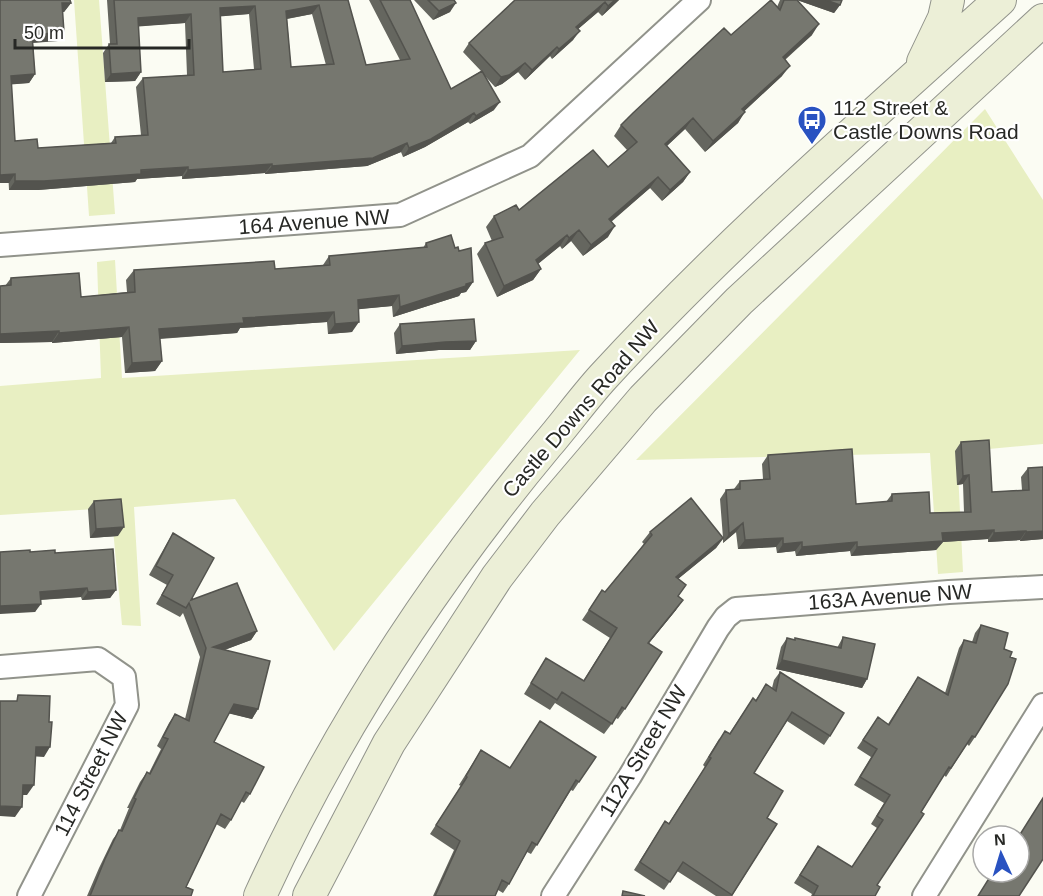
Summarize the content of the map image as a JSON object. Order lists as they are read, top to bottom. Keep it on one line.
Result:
{"streets":{"main road":["Castle Downs Road NW"],"street":["164 Avenue NW","163A Avenue NW","112A Street NW","114 Street NW"]},"crossings":[["163A Avenue NW","112A Street NW"]],"places":{"bus stop":["112 Street & Castle Downs Road"]},"scale_bar":"50 m","north":"top"}
